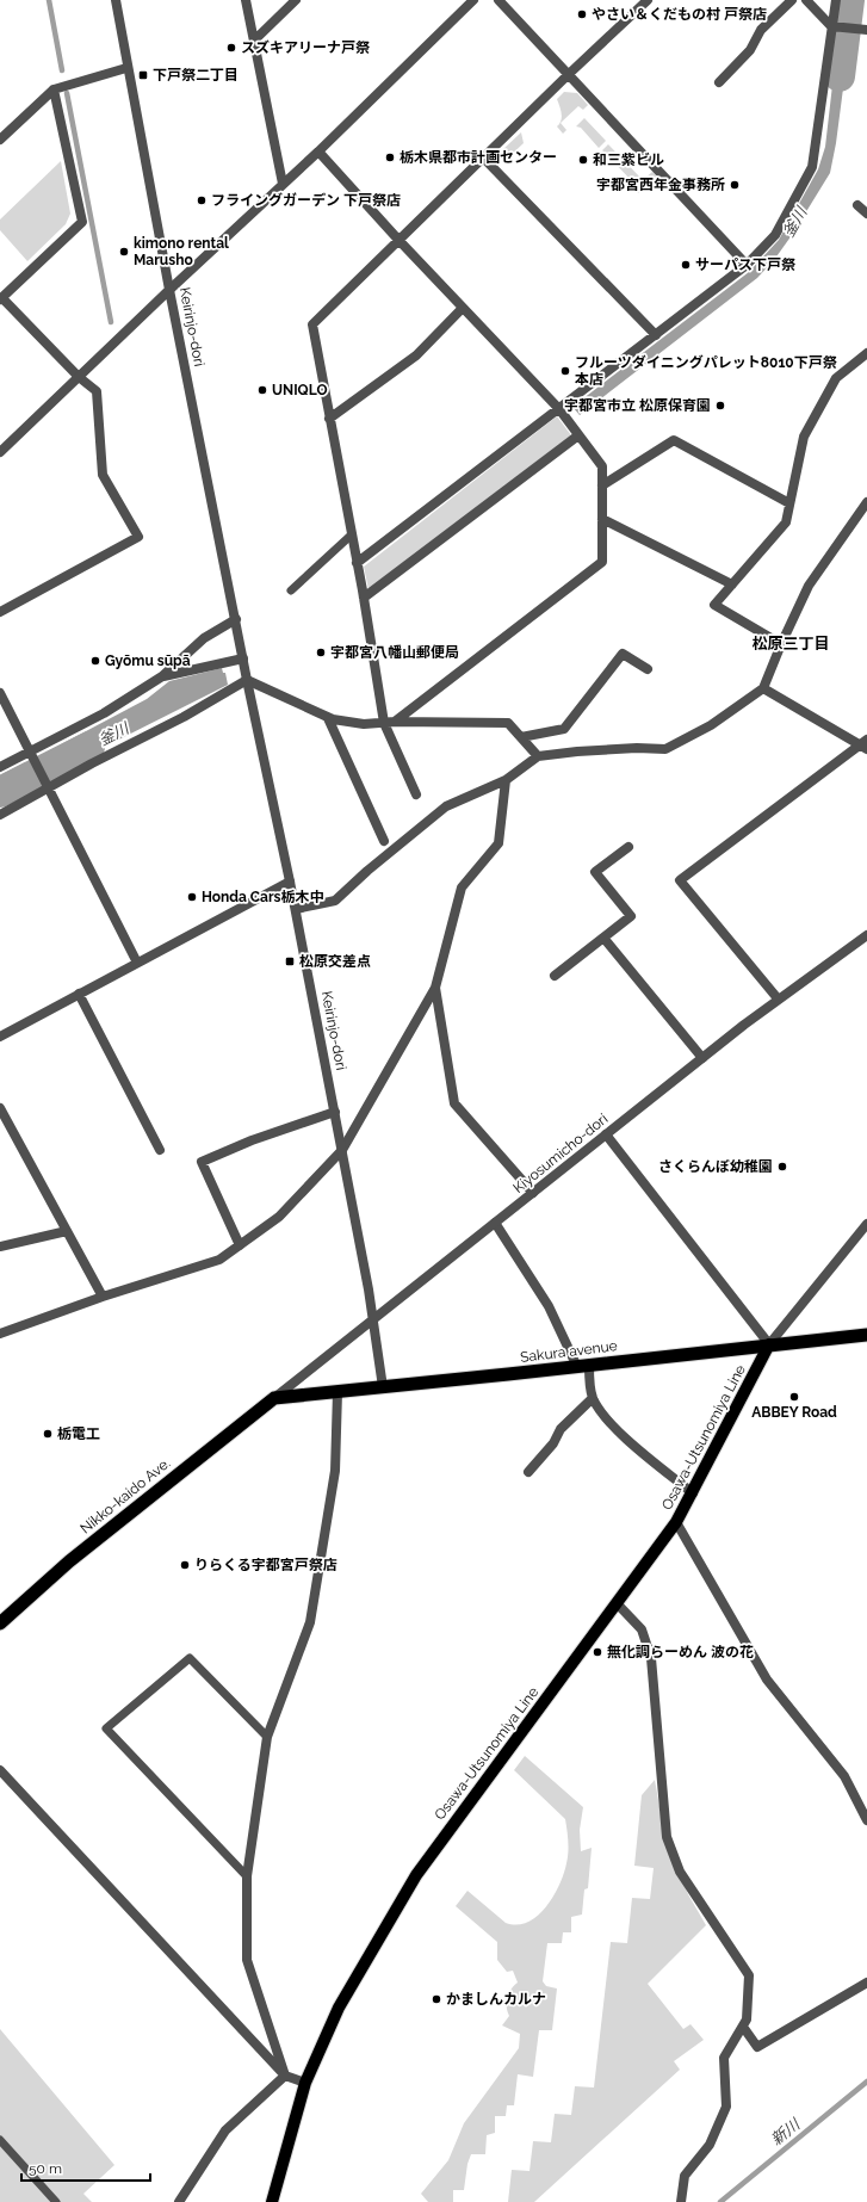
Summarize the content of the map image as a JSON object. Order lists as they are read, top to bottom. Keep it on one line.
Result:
{"streets":{"highway":["Sakura avenue","Nikko-kaido Ave."],"main road":["Osawa-Utsunomiya Line"],"street":["Keirinjo-dori","Kiyosumicho-dori"]},"crossings":[["Keirinjo-dori","Kiyosumicho-dori"],["Keirinjo-dori","Sakura avenue"],["Kiyosumicho-dori","Sakura avenue"],["Kiyosumicho-dori","Nikko-kaido Ave."],["Sakura avenue","Osawa-Utsunomiya Line"],["Sakura avenue","Nikko-kaido Ave."]],"districts":["松原三丁目"],"water":["釜川","新川"],"places":{"other":["やさい＆くだもの村 戸祭店","スズキアリーナ戸祭","栃木県都市計画センター","和三紫ビル","宇都宮西年金事務所","フライングガーデン 下戸祭店","kimono rental Marusho","サーパス下戸祭","フルーツダイニングパレット8010下戸祭 本店","UNIQLO","宇都宮市立 松原保育園","宇都宮八幡山郵便局","Gyōmu sūpā","Honda Cars栃木中","さくらんぼ幼稚園","ABBEY Road","栃電工","りらくる宇都宮戸祭店","無化調らーめん 波の花","かましんカルナ"],"transit":["下戸祭二丁目","松原交差点"]},"scale_bar":"50 m"}
